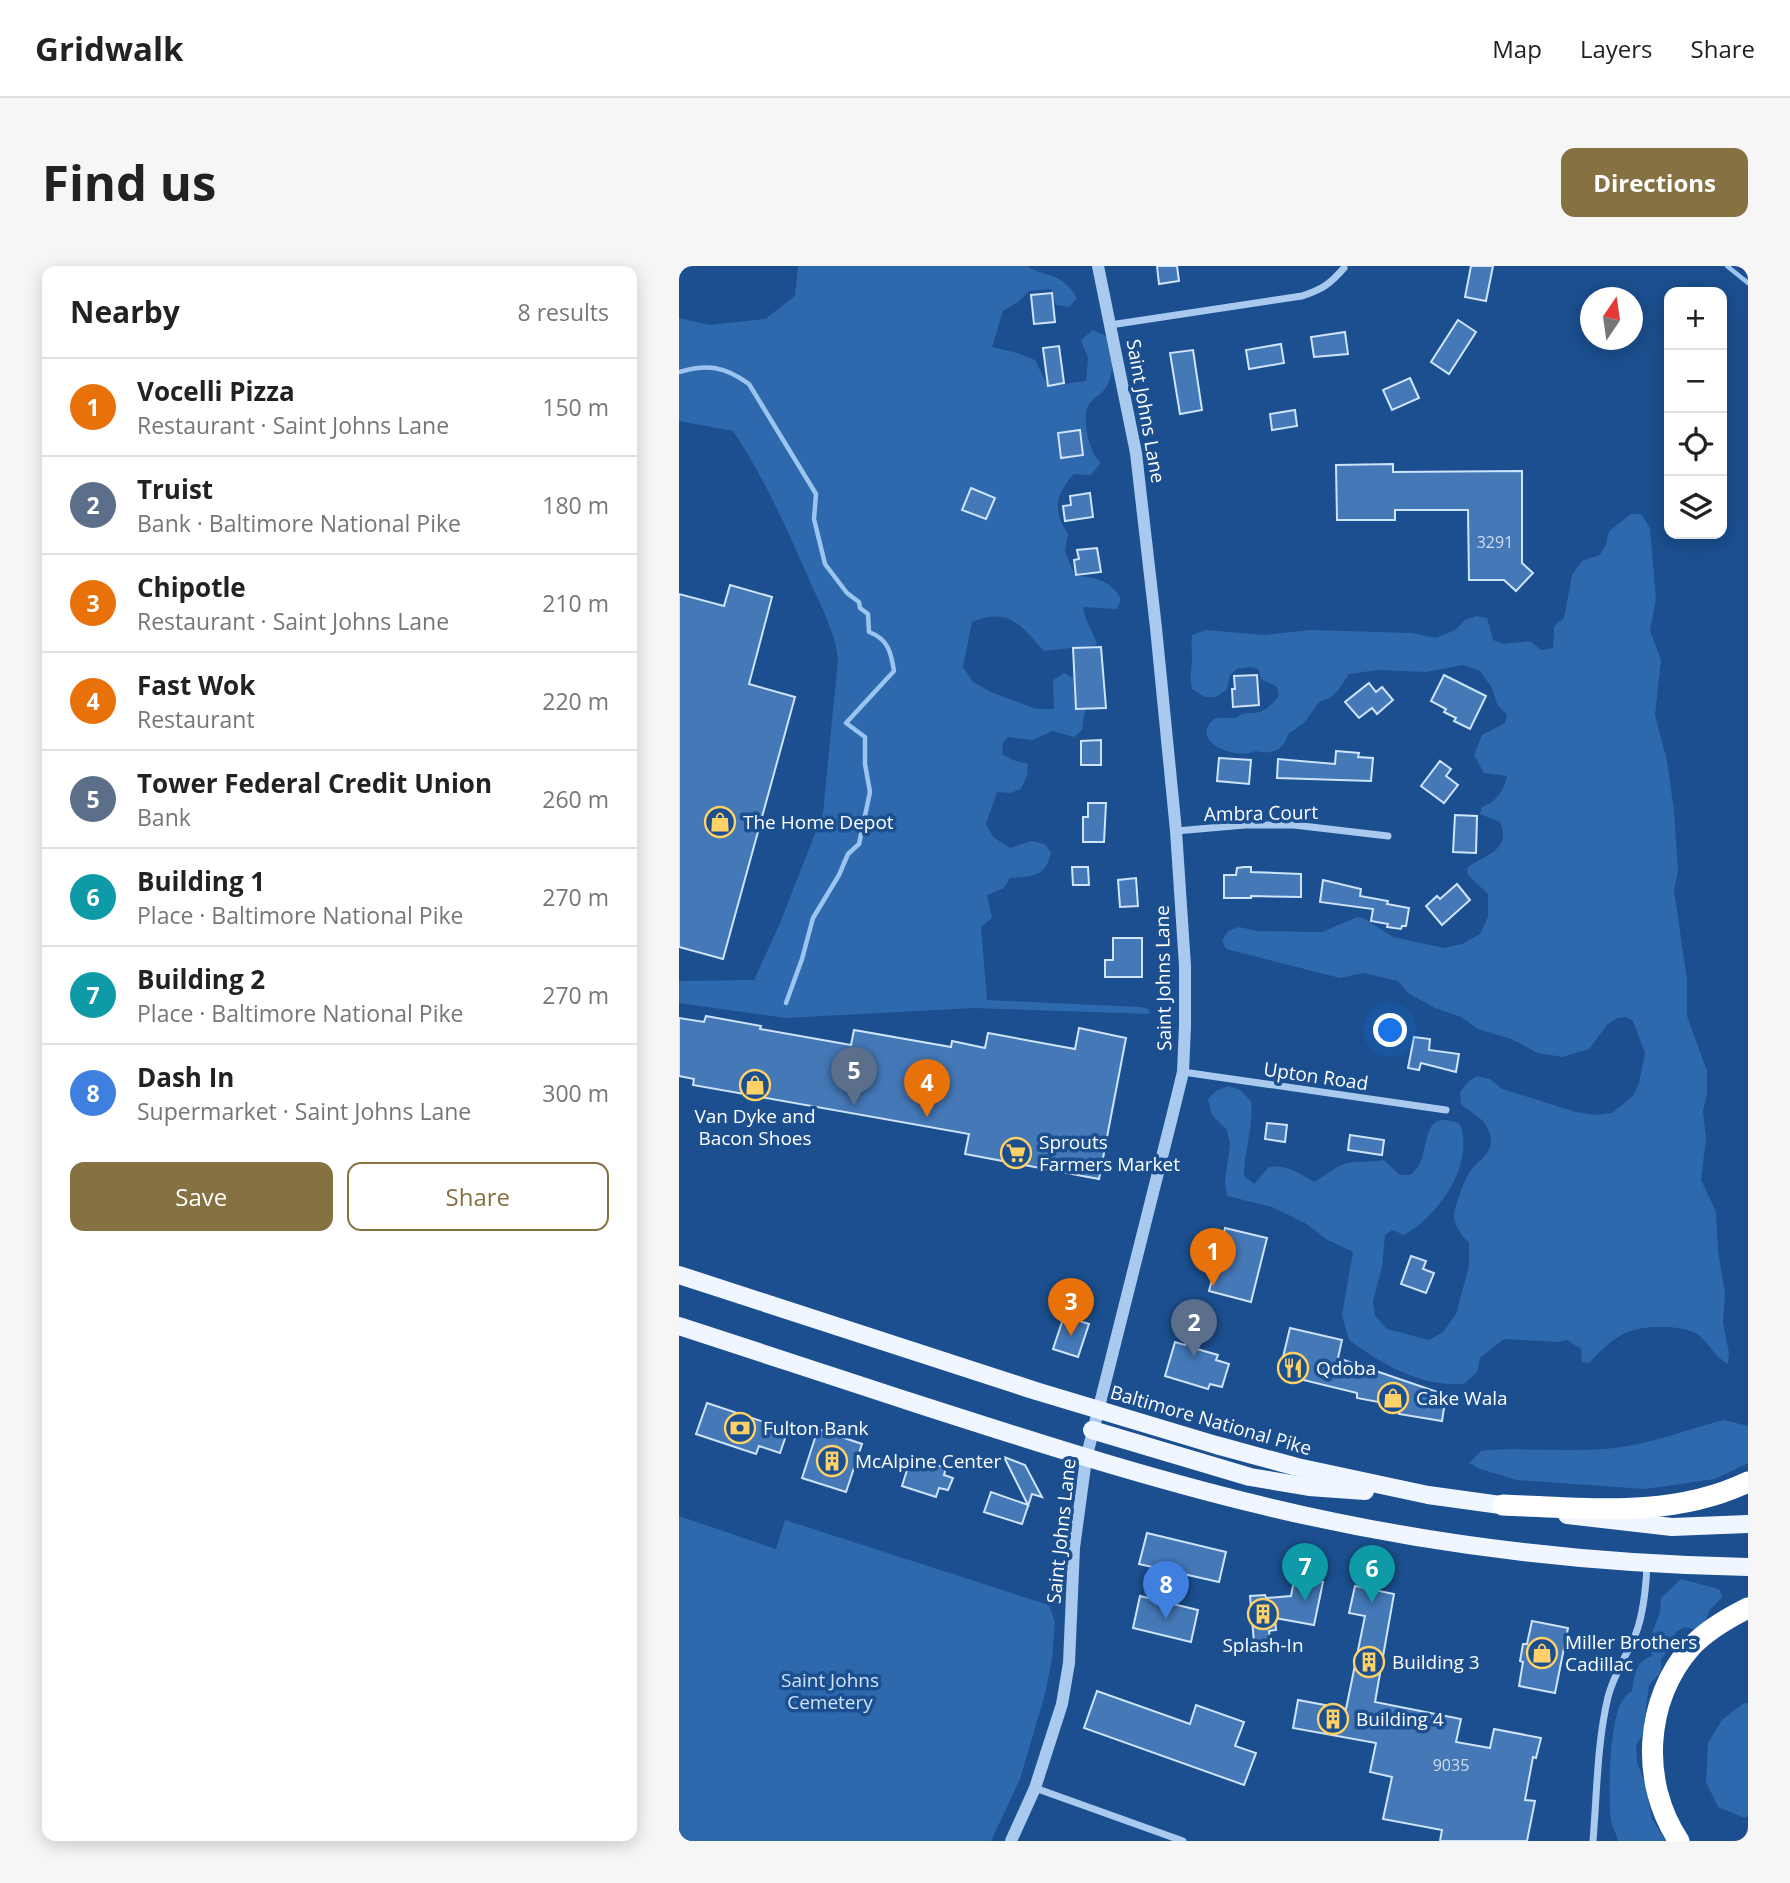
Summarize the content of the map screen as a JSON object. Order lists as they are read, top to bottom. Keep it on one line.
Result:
{"streets":{"main road":["Baltimore National Pike"],"street":["Saint Johns Lane","Ambra Court","Upton Road"]},"crossings":[["Saint Johns Lane","Ambra Court"],["Saint Johns Lane","Upton Road"],["Saint Johns Lane","Baltimore National Pike"]],"parks":["Saint Johns Cemetery"],"places":{"shop":["The Home Depot","Van Dyke and Bacon Shoes","Cake Wala","Miller Brothers Cadillac"],"supermarket":["Sprouts Farmers Market"],"restaurant":["Qdoba"],"bank":["Fulton Bank"],"building":["McAlpine Center","Splash-In","Building 3","Building 4"]},"house_numbers":["3291","9035"],"north":"top","page":{"header":"Gridwalk","nav":["Map","Layers","Share"],"buttons":["Directions",["Save","Share"]],"title":"Find us","heading":["Nearby","8 results"],"map_buttons":["+","−"],"list":[{"mark":"1","name":"Vocelli Pizza","note":"Restaurant · Saint Johns Lane","value":"150 m"},{"mark":"2","name":"Truist","note":"Bank · Baltimore National Pike","value":"180 m"},{"mark":"3","name":"Chipotle","note":"Restaurant · Saint Johns Lane","value":"210 m"},{"mark":"4","name":"Fast Wok","note":"Restaurant","value":"220 m"},{"mark":"5","name":"Tower Federal Credit Union","note":"Bank","value":"260 m"},{"mark":"6","name":"Building 1","note":"Place · Baltimore National Pike","value":"270 m"},{"mark":"7","name":"Building 2","note":"Place · Baltimore National Pike","value":"270 m"},{"mark":"8","name":"Dash In","note":"Supermarket · Saint Johns Lane","value":"300 m"}],"pins":["5","4","1","3","2","7","6","8"]}}
